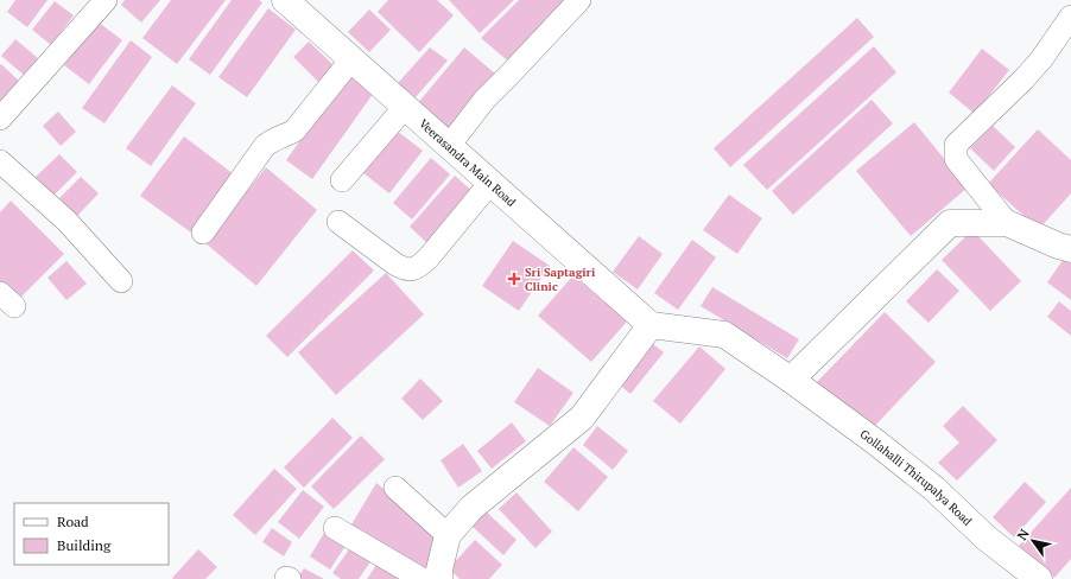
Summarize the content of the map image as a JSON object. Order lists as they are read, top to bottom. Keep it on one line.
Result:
{"streets":{"street":["Veerasandra Main Road","Gollahalli Thirupalya Road"]},"crossings":[["Veerasandra Main Road","Gollahalli Thirupalya Road"]],"places":{"health":["Sri Saptagiri Clinic"]},"legend":["Road","Building"],"north":"top left"}
